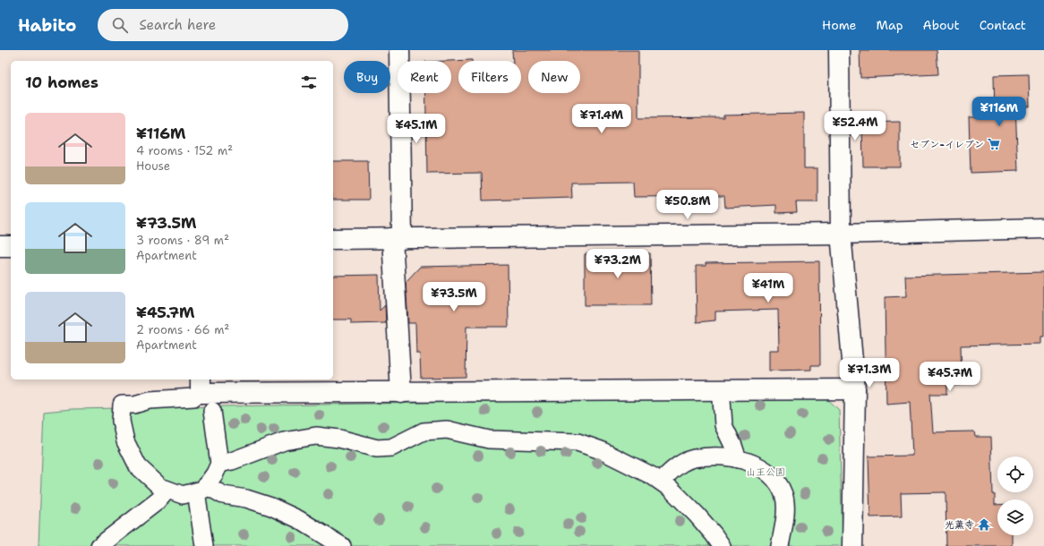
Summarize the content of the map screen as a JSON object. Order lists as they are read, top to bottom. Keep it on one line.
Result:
{"parks":["山王公園"],"places":{"supermarket":["セブン-イレブン"],"temple":["光薫寺"]},"page":{"header":"Habito","search":"Search here","nav":["Home","Map","About","Contact"],"chip":["Buy","Rent","Filters","New"],"heading":"10 homes","price":["¥116M","¥71.4M","¥52.4M","¥45.1M","¥50.8M","¥73.2M","¥41M","¥73.5M","¥71.3M","¥45.7M"],"list":[{"name":"¥116M","note":"4 rooms · 152 m² · House"},{"name":"¥73.5M","note":"3 rooms · 89 m² · Apartment"},{"name":"¥45.7M","note":"2 rooms · 66 m² · Apartment"}]}}
